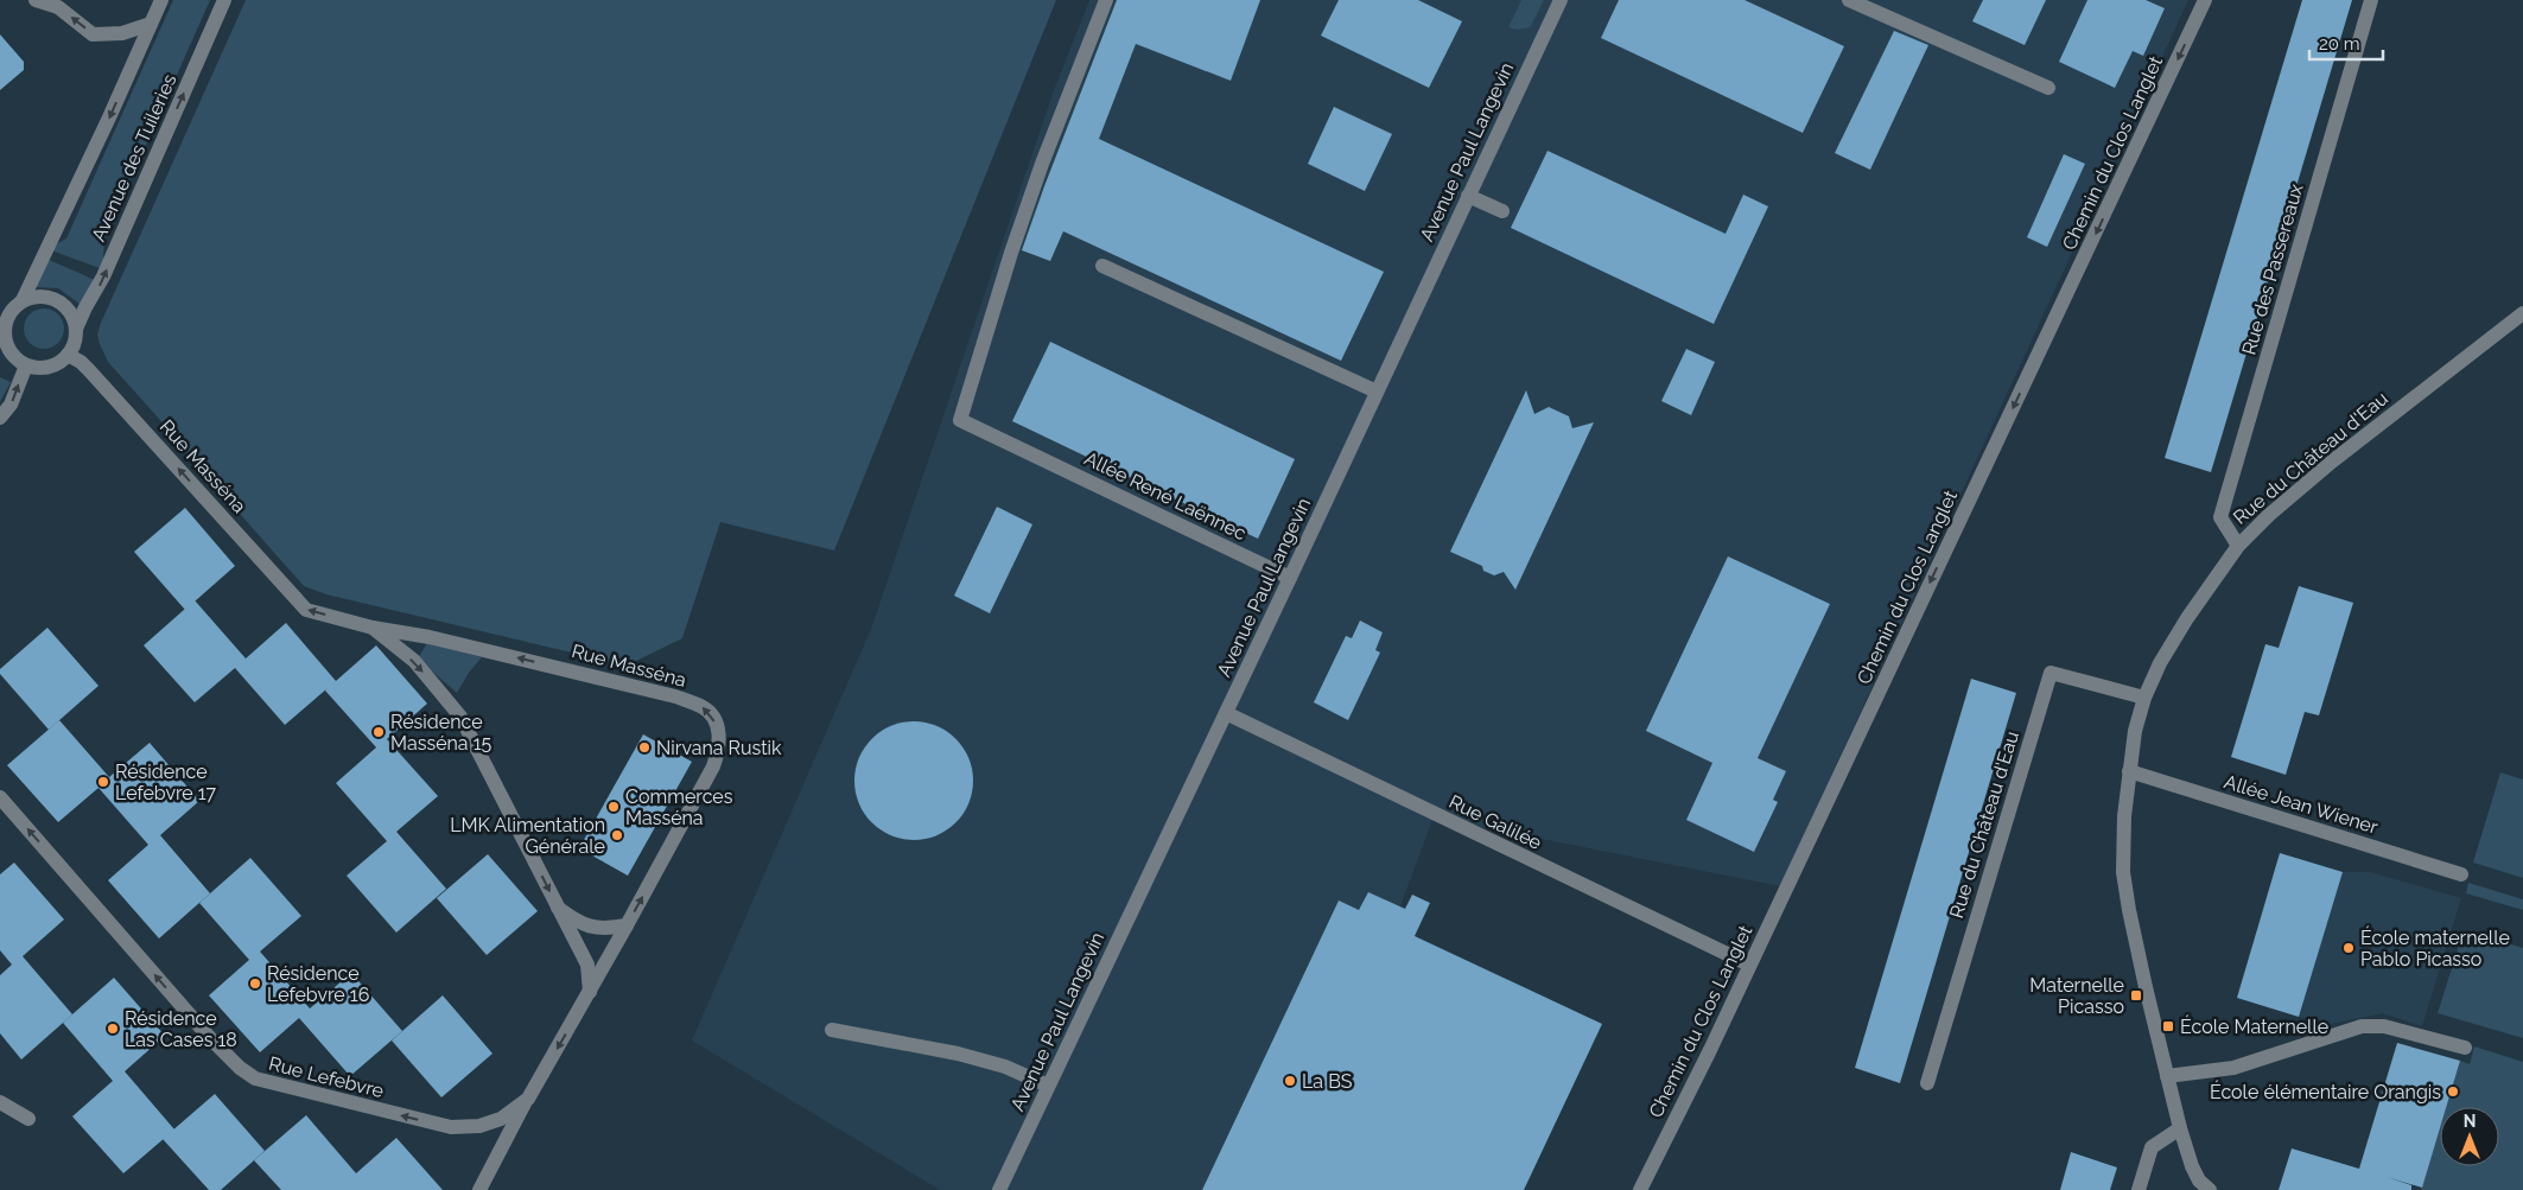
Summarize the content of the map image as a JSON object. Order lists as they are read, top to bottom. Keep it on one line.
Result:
{"streets":{"street":["Avenue Paul Langevin","Chemin du Clos Langlet","Avenue des Tuileries","Rue des Passereaux","Rue du Château d'Eau","Rue Masséna","Allée René Laënnec","Allée Jean Wiener","Rue Galilée","Rue Lefebvre"]},"crossings":[["Avenue Paul Langevin","Allée René Laënnec"],["Avenue Paul Langevin","Rue Galilée"],["Chemin du Clos Langlet","Rue Galilée"],["Avenue des Tuileries","Rue Masséna"],["Rue des Passereaux","Rue du Château d'Eau"],["Rue du Château d'Eau","Allée Jean Wiener"],["Rue Masséna","Rue Lefebvre"]],"one_way":["Chemin du Clos Langlet"],"places":{"other":["Résidence Masséna 15","Nirvana Rustik","Résidence Lefebvre 17","Commerces Masséna","LMK Alimentation Générale","École maternelle Pablo Picasso","Résidence Lefebvre 16","Résidence Las Cases 18","La BS","École élémentaire Orangis"],"transit":["Maternelle Picasso","École Maternelle"]},"scale_bar":"20 m","north":"top"}
